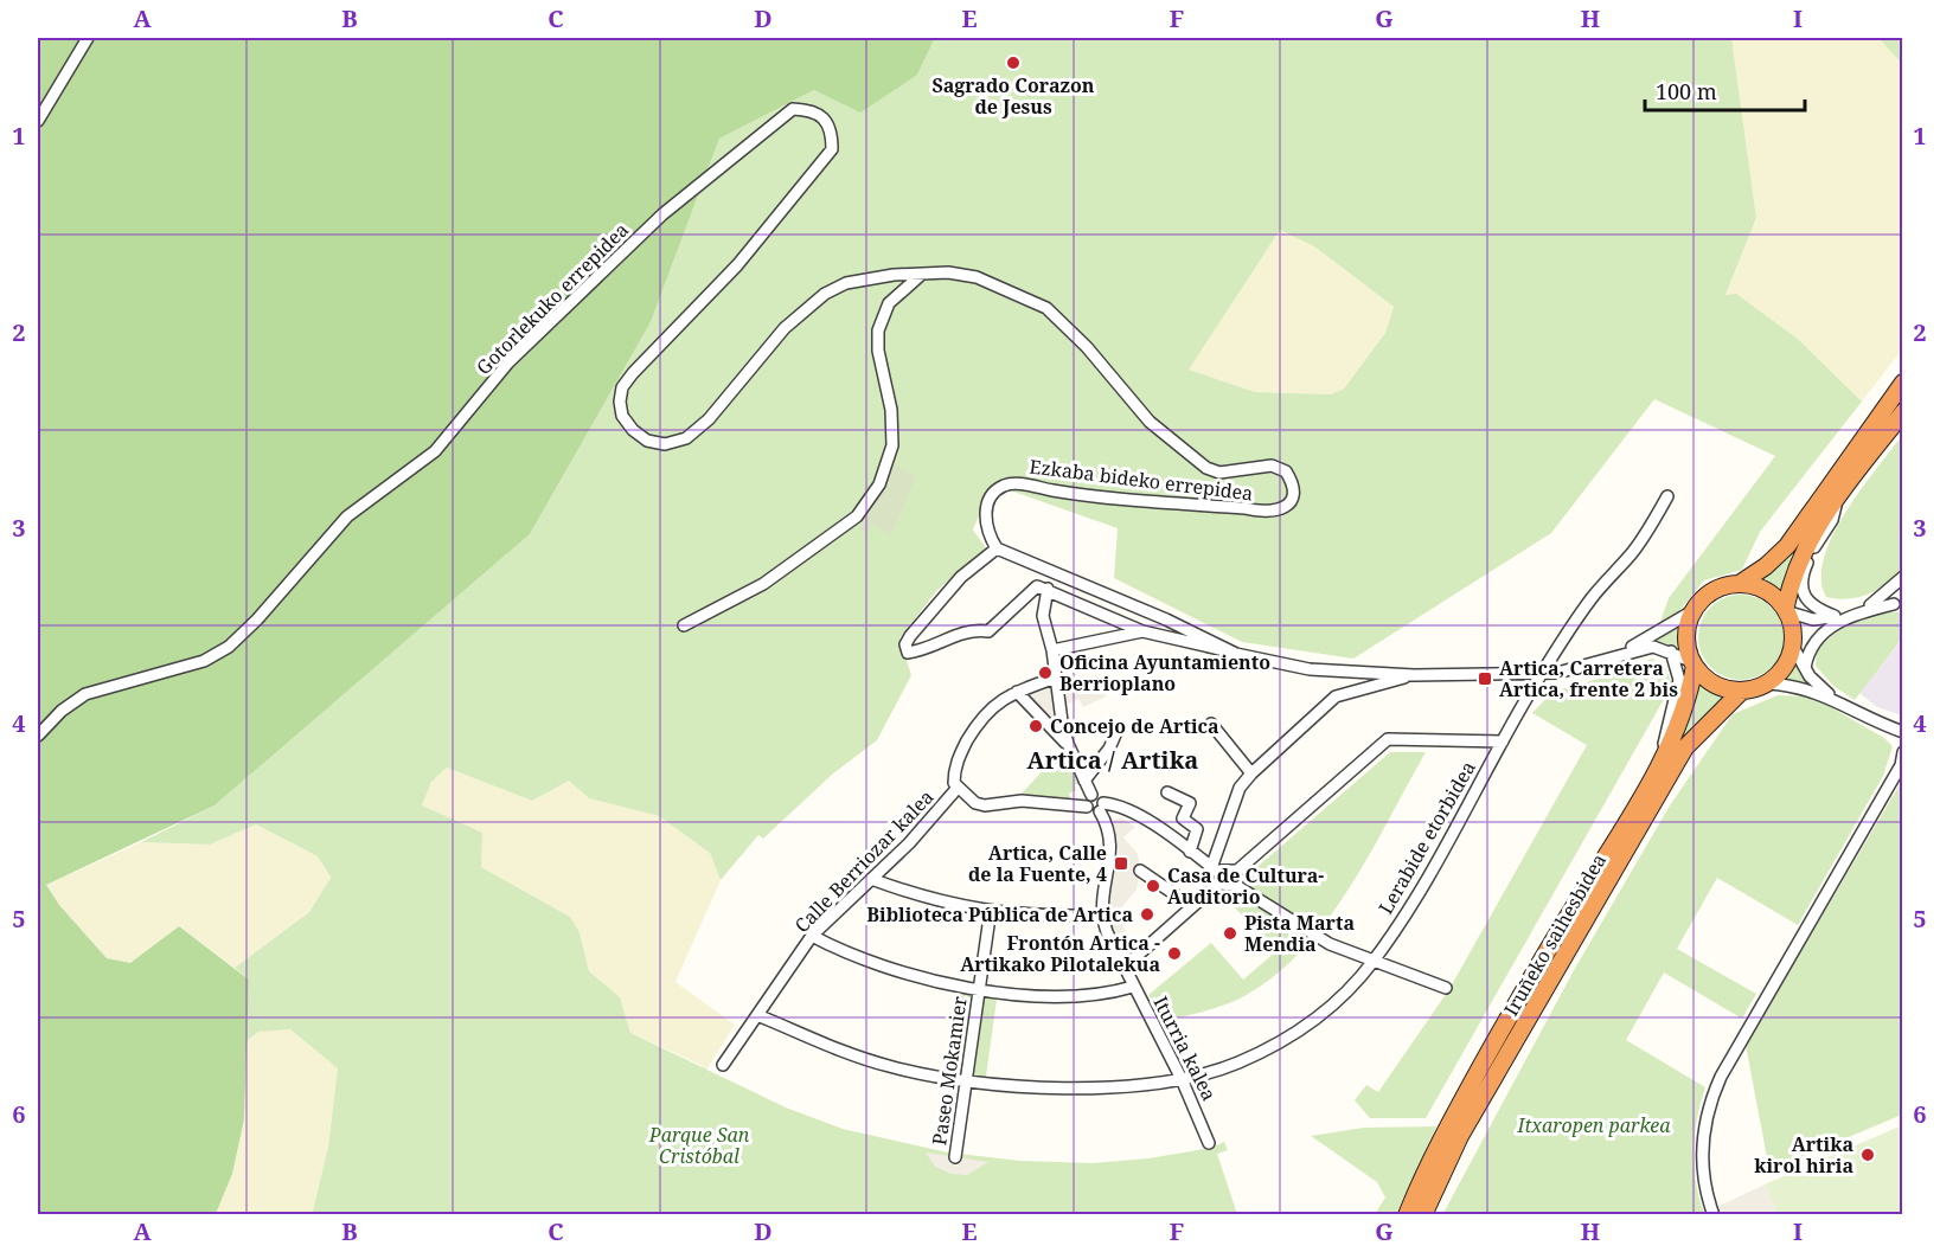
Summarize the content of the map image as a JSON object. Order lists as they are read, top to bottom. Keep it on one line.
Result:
{"streets":{"highway":["Iruñeko saihesbidea"],"street":["Gotorlekuko errepidea","Ezkaba bideko errepidea","Lerabide etorbidea","Calle Berriozar kalea","Iturria kalea","Paseo Mokamier"]},"crossings":[["Gotorlekuko errepidea","Ezkaba bideko errepidea"],["Lerabide etorbidea","Calle Berriozar kalea"],["Lerabide etorbidea","Iturria kalea"],["Lerabide etorbidea","Paseo Mokamier"],["Calle Berriozar kalea","Paseo Mokamier"],["Iturria kalea","Paseo Mokamier"]],"districts":["Artica / Artika"],"parks":["Itxaropen parkea","Parque San Cristóbal"],"places":{"other":["Sagrado Corazon de Jesus","Oficina Ayuntamiento Berrioplano","Concejo de Artica","Casa de Cultura- Auditorio","Biblioteca Pública de Artica","Pista Marta Mendia","Frontón Artica - Artikako Pilotalekua","Artika kirol hiria"],"transit":["Artica, Carretera Artica, frente 2 bis","Artica, Calle de la Fuente, 4"]},"scale_bar":"100 m","grid":{"columns":["A","B","C","D","E","F","G","H","I"],"rows":["1","2","3","4","5","6"]}}
